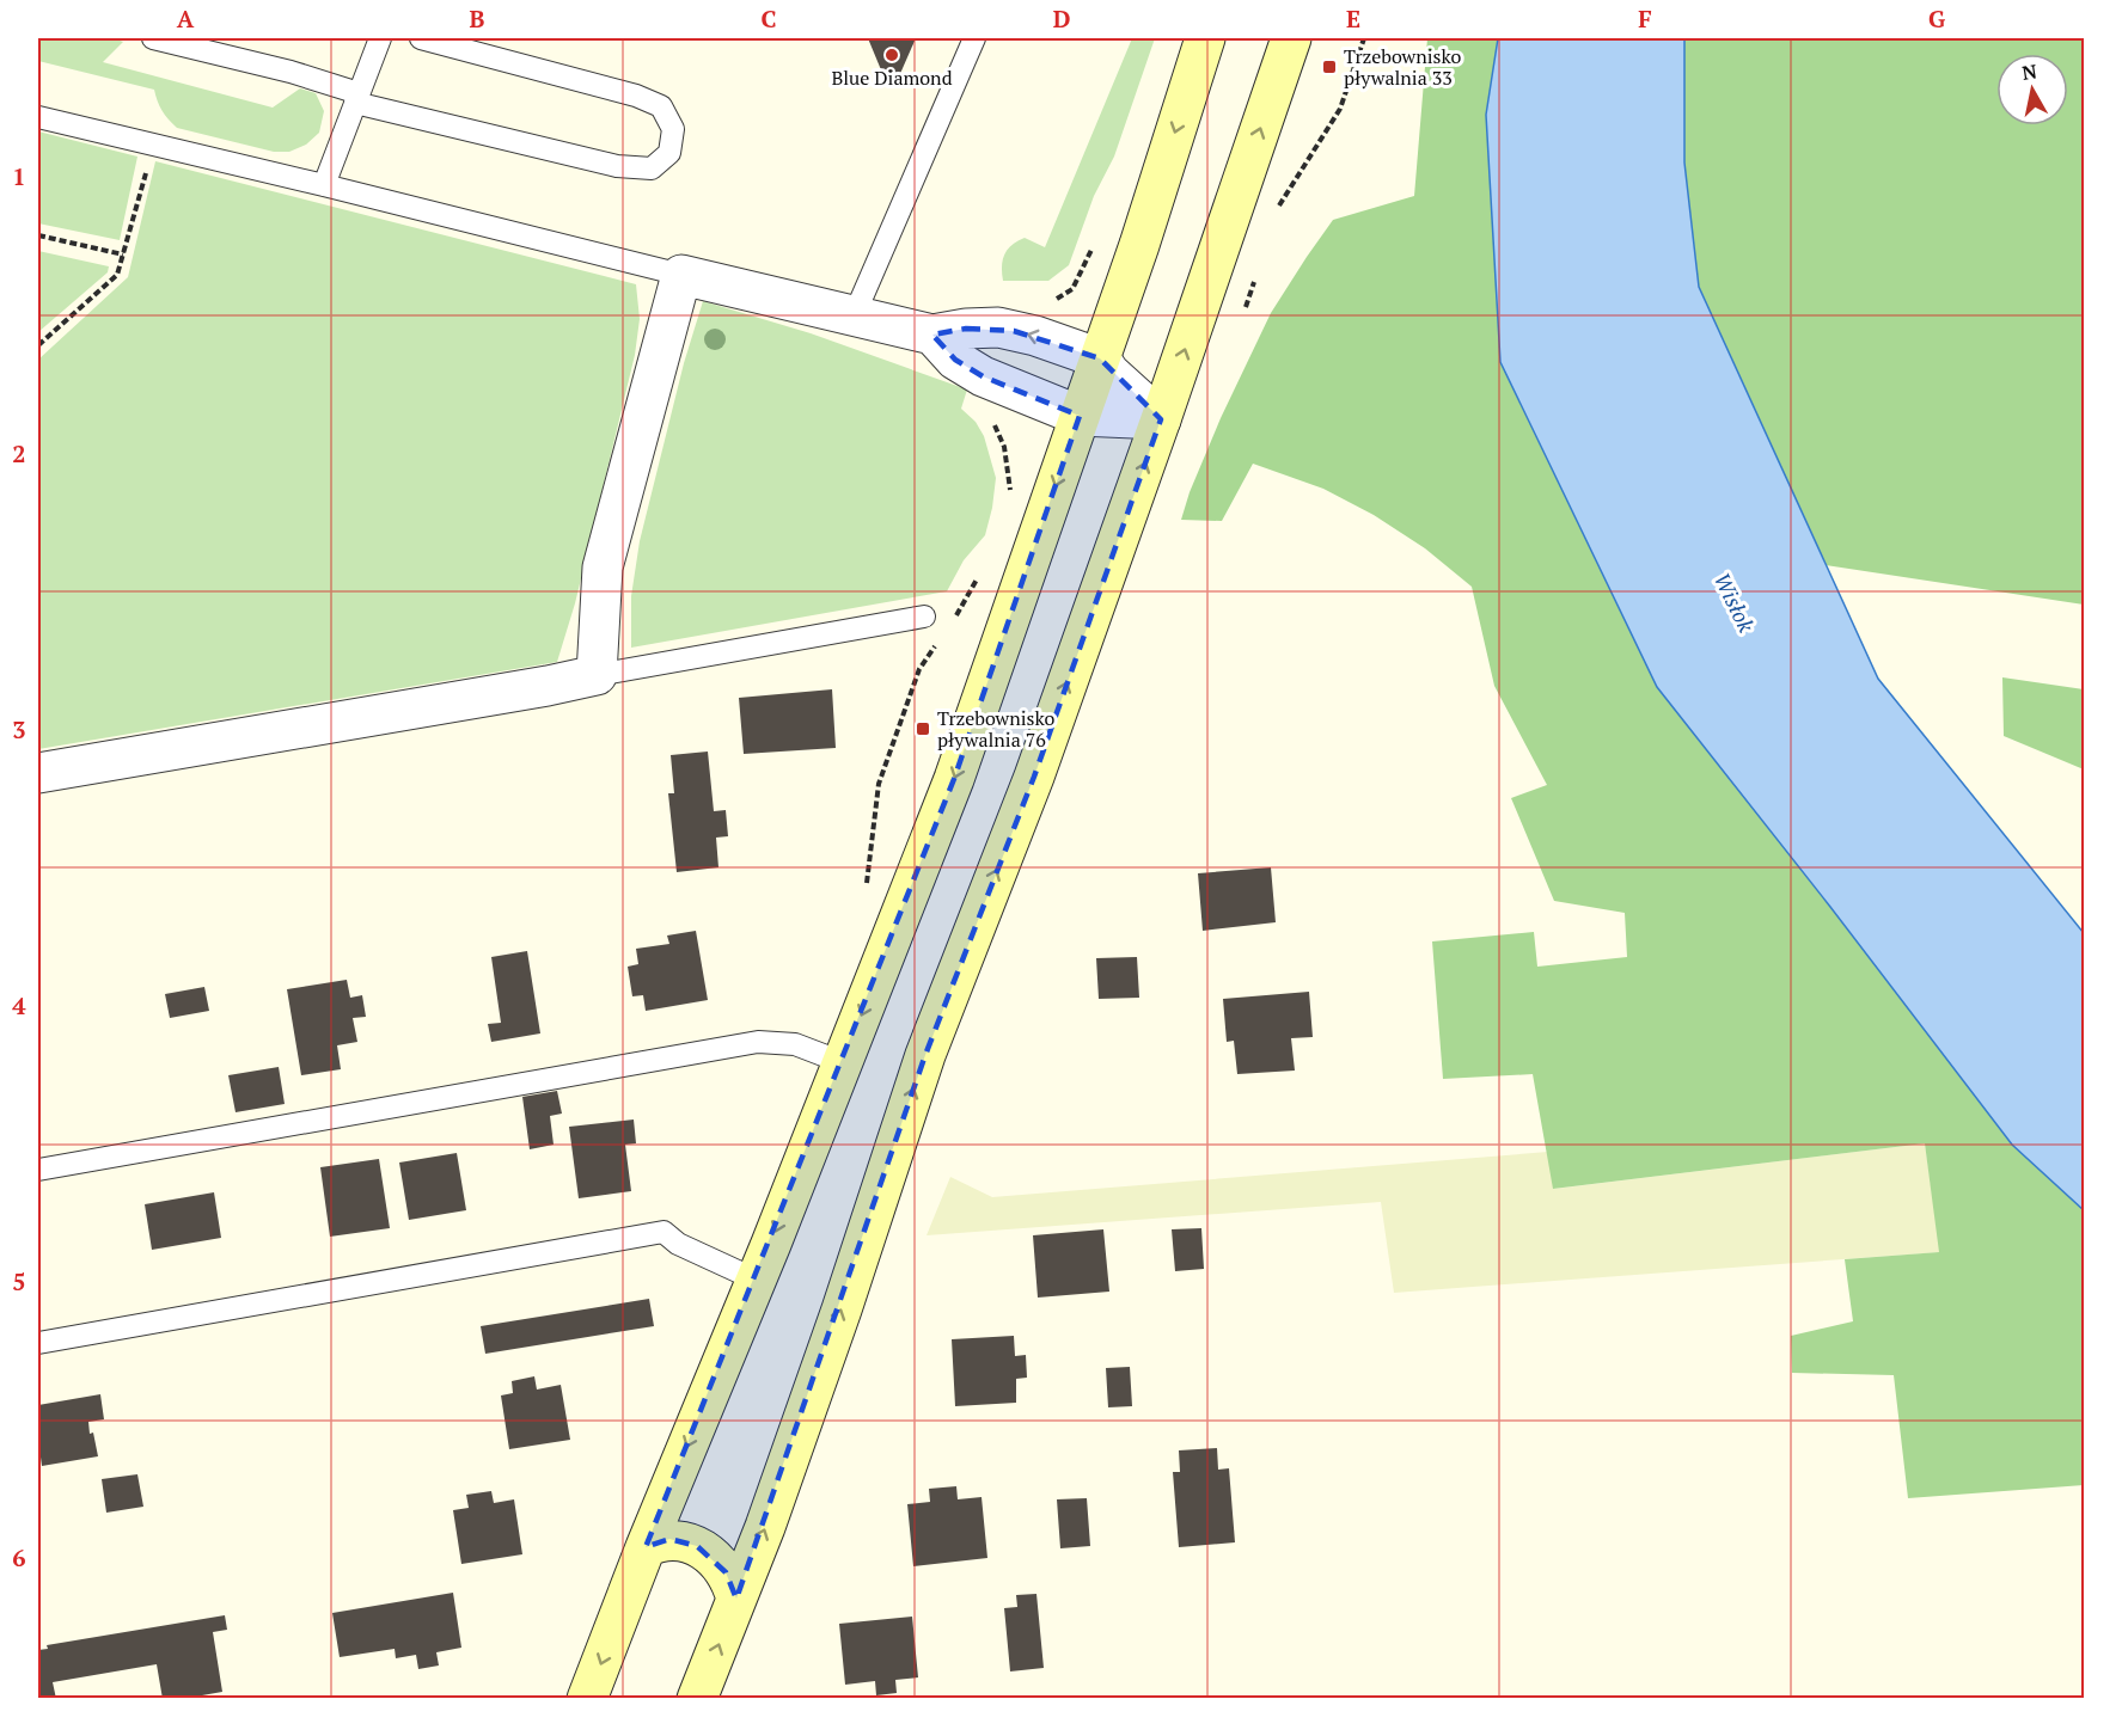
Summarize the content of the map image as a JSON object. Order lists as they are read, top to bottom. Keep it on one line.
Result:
{"water":["Wisłok"],"places":{"other":["Blue Diamond"],"transit":["Trzebownisko pływalnia 33","Trzebownisko pływalnia 76"]},"north":"top","grid":{"columns":["A","B","C","D","E","F","G"],"rows":["1","2","3","4","5","6"]}}
